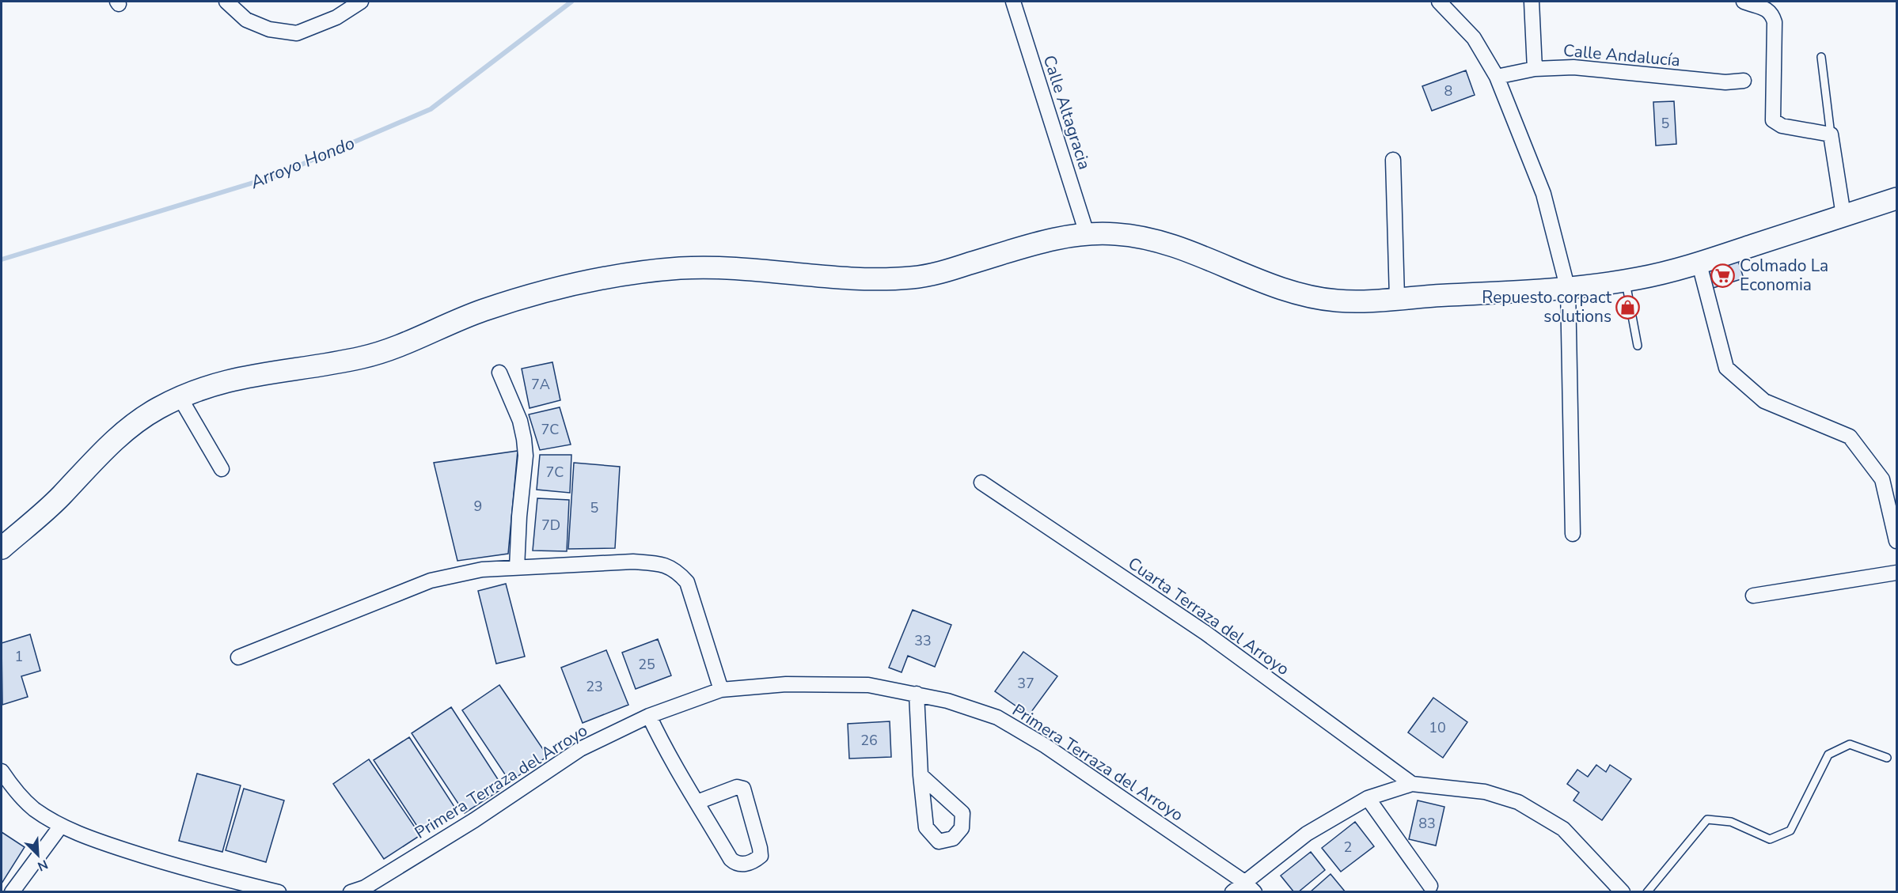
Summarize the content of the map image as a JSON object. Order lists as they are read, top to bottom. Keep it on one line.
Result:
{"streets":{"street":["Calle Andalucía","Calle Altagracia","Cuarta Terraza del Arroyo","Primera Terraza del Arroyo"]},"water":["Arroyo Hondo"],"places":{"supermarket":["Colmado La Economia"],"shop":["Repuesto corpact solutions"]},"house_numbers":["8","5","7A","7C","7C","9","5","7D","33","1","25","37","23","10","26","83","2"],"north":"bottom right"}
